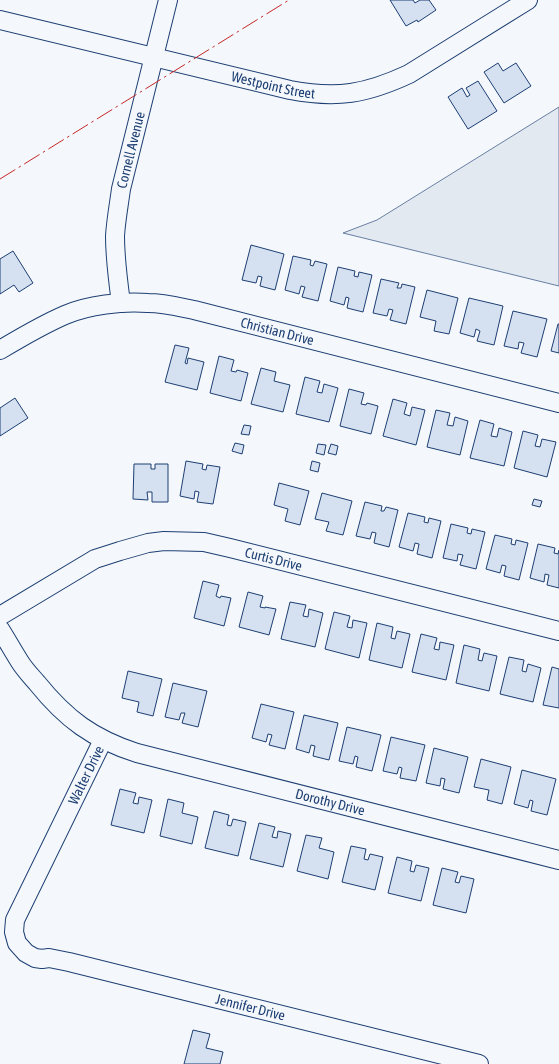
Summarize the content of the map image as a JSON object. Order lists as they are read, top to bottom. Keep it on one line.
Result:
{"streets":{"street":["Westpoint Street","Cornell Avenue","Christian Drive","Curtis Drive","Walter Drive","Dorothy Drive","Jennifer Drive"]},"crossings":[["Westpoint Street","Cornell Avenue"],["Cornell Avenue","Christian Drive"],["Walter Drive","Dorothy Drive"],["Walter Drive","Jennifer Drive"]]}
